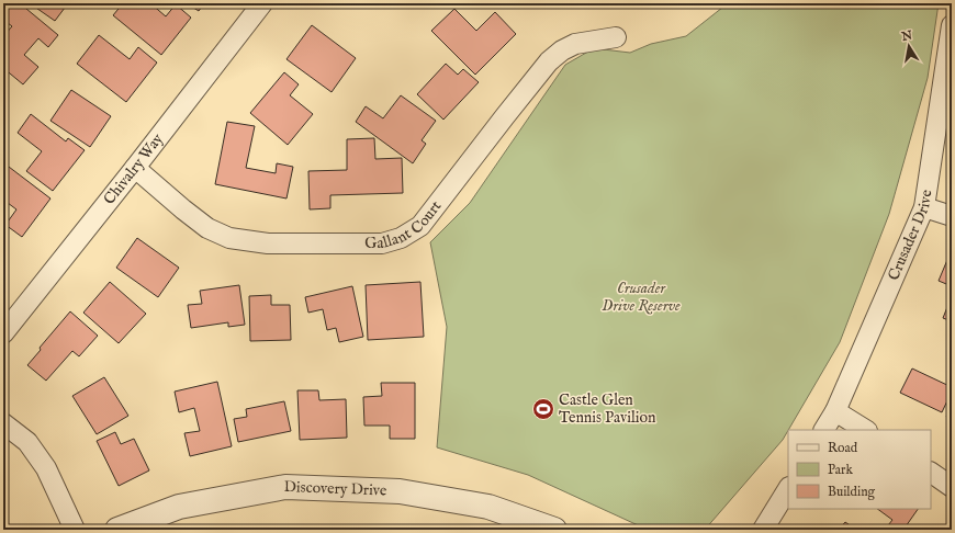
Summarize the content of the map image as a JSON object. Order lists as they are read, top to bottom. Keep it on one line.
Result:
{"streets":{"street":["Chivalry Way","Gallant Court","Crusader Drive","Discovery Drive"]},"crossings":[["Chivalry Way","Gallant Court"]],"parks":["Crusader Drive Reserve"],"places":{"sports":["Castle Glen Tennis Pavilion"]},"legend":["Road","Park","Building"],"north":"top"}
